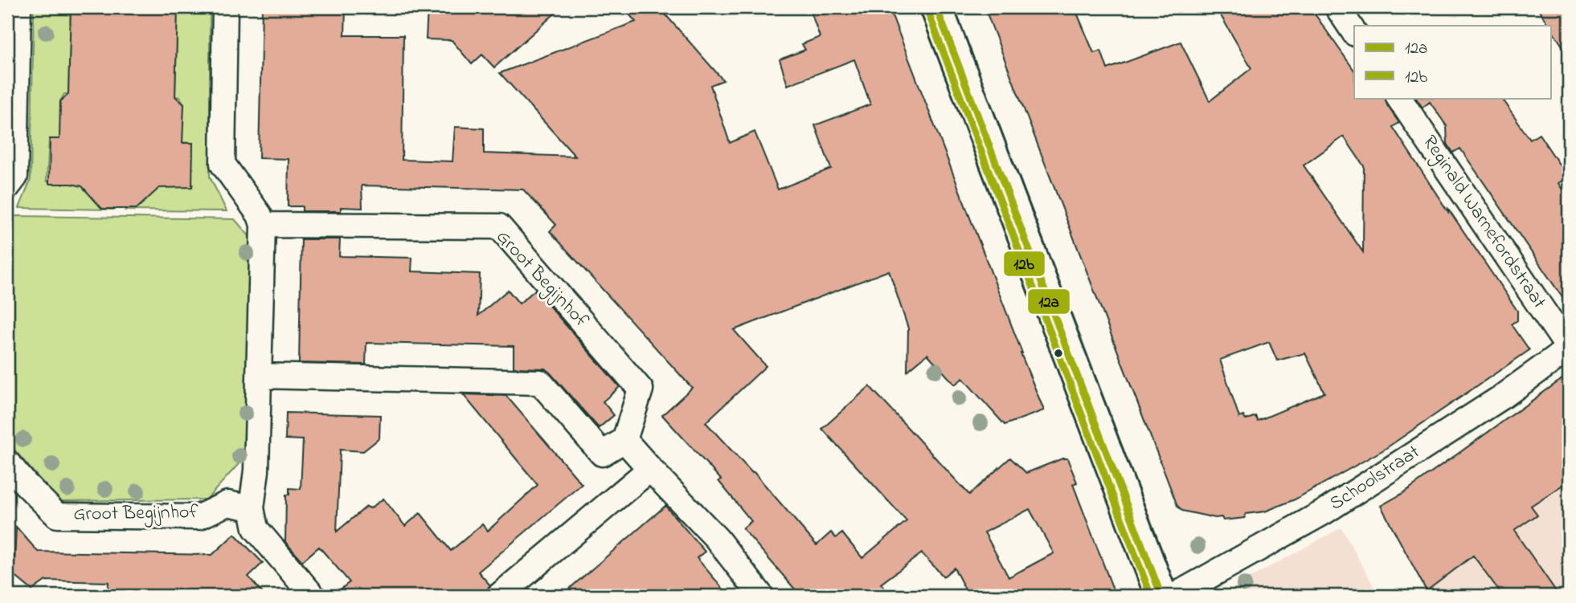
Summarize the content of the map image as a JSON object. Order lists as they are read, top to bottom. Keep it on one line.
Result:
{"streets":{"street":["Reginald Warnefordstraat","Groot Begijnhof","Schoolstraat"]},"crossings":[["Reginald Warnefordstraat","Schoolstraat"]],"lines":["transit line 12a","transit line 12b"],"legend":["12a","12b"]}
